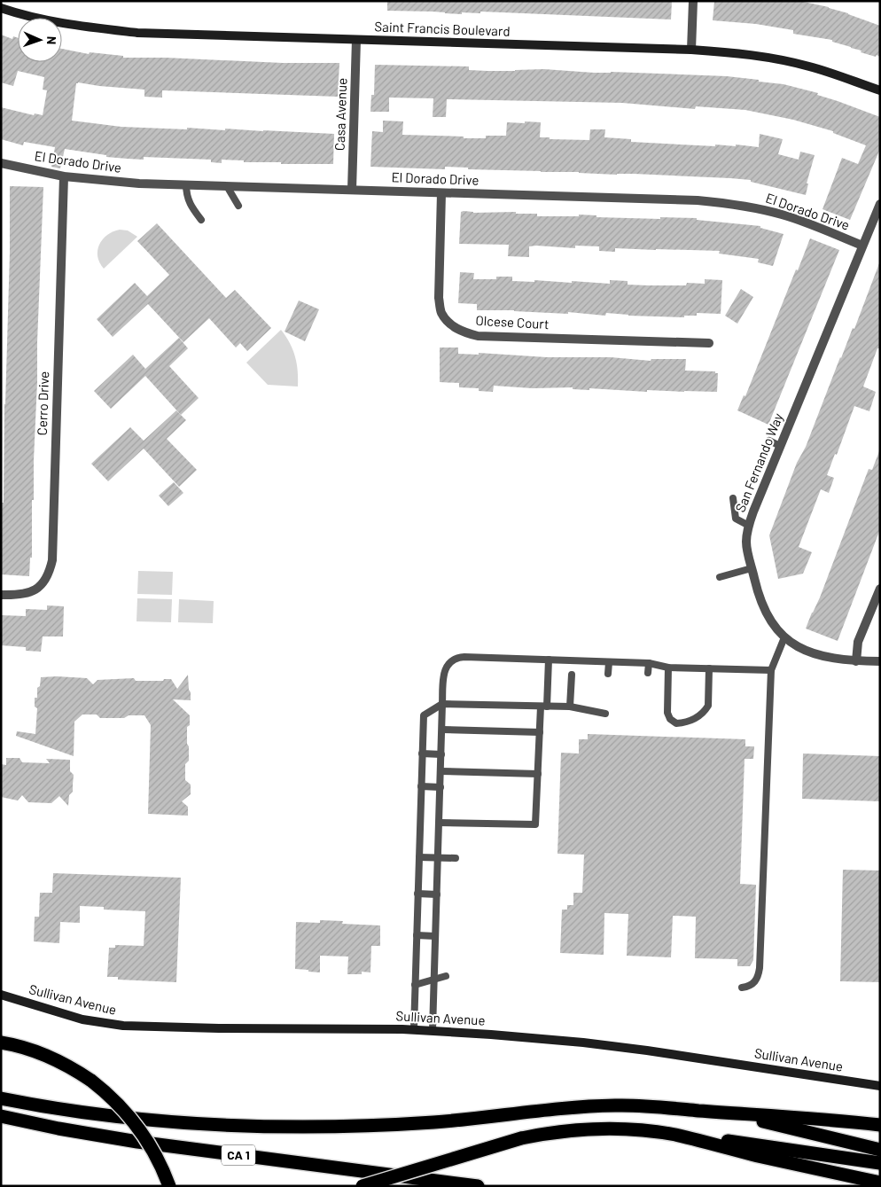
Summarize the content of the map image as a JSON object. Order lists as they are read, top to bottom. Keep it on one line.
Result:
{"streets":{"highway":["CA 1"],"street":["Saint Francis Boulevard","Casa Avenue","El Dorado Drive","Olcese Court","Cerro Drive","San Fernando Way","Sullivan Avenue"]},"crossings":[["Saint Francis Boulevard","Casa Avenue"],["Casa Avenue","El Dorado Drive"],["El Dorado Drive","Olcese Court"],["El Dorado Drive","Cerro Drive"],["El Dorado Drive","San Fernando Way"]],"north":"right"}
